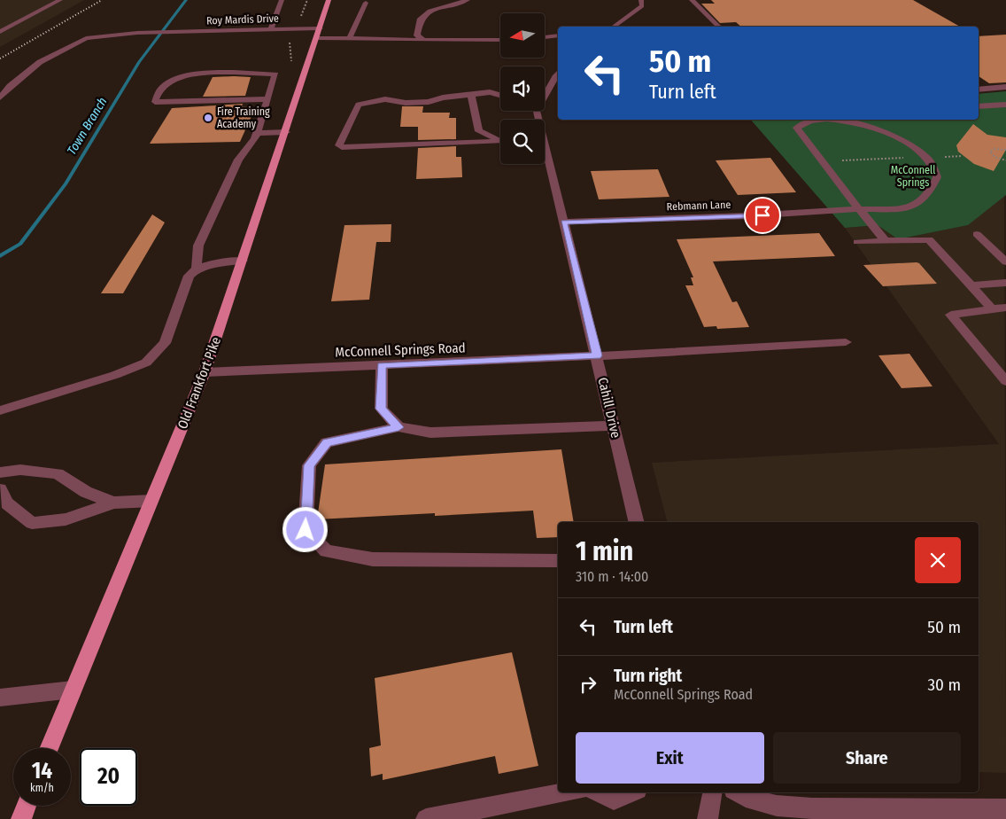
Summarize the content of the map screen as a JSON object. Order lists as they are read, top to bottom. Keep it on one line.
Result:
{"streets":{"main road":["Old Frankfort Pike"],"street":["Roy Mardis Drive","Rebmann Lane","McConnell Springs Road","Cahill Drive"]},"crossings":[["Roy Mardis Drive","Old Frankfort Pike"],["Rebmann Lane","Cahill Drive"],["McConnell Springs Road","Old Frankfort Pike"],["McConnell Springs Road","Cahill Drive"]],"water":["Town Branch"],"parks":["McConnell Springs"],"places":["Fire Training Academy"],"north":"left","page":{"turn":["50 m","Turn left"],"heading":["1 min","310 m · 14:00"],"list":[{"name":"Turn left","value":"50 m"},{"name":"Turn right","note":"McConnell Springs Road","value":"30 m"}],"buttons":["Exit","Share"],"speed":"14 km/h","limit":"20"}}
